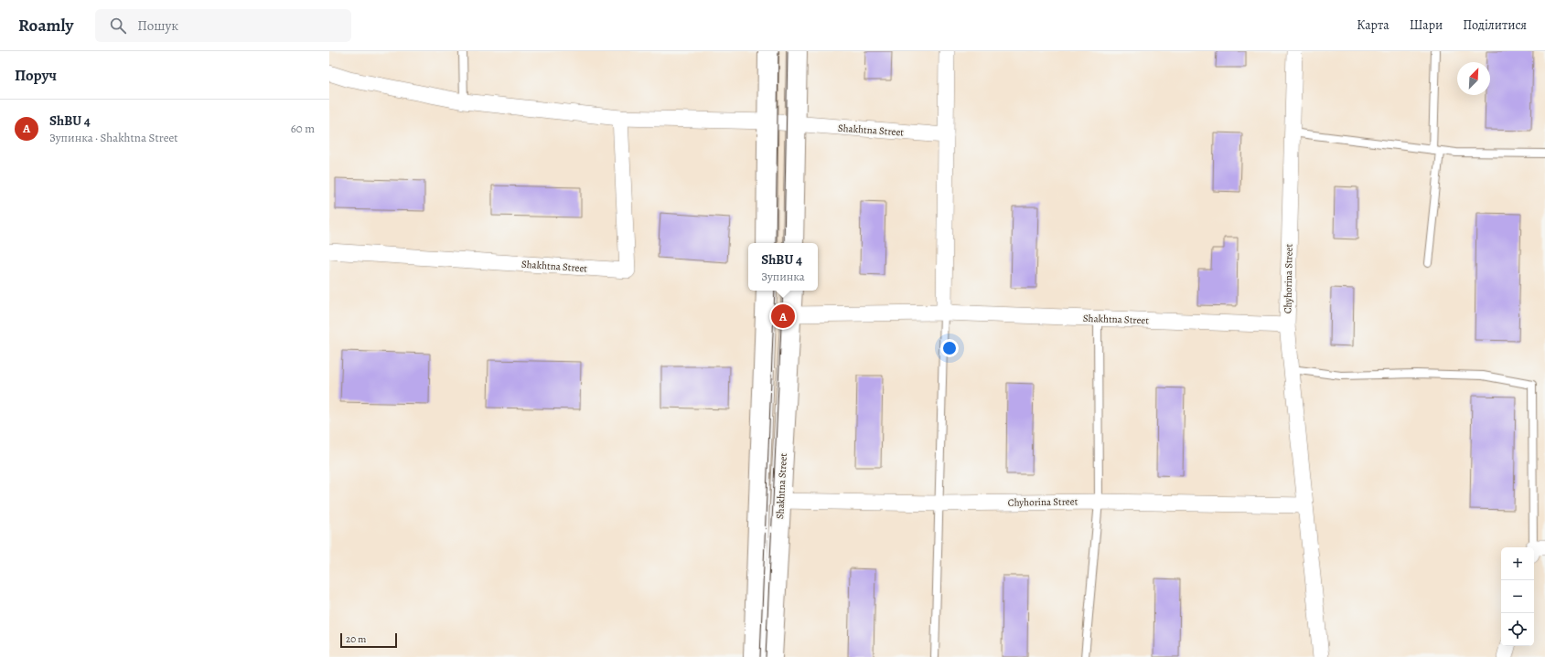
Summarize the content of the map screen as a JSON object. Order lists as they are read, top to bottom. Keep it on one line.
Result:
{"streets":{"main road":["Shakhtna Street"],"street":["Chyhorina Street"]},"crossings":[["Shakhtna Street","Chyhorina Street"]],"scale_bar":"20 m","north":"top right","page":{"header":"Roamly","search":"Пошук","nav":["Карта","Шари","Поділитися"],"heading":"Поруч","list":[{"mark":"A","name":"ShBU 4","note":"Зупинка · Shakhtna Street","value":"60 m"}],"popup":["ShBU 4","Зупинка"],"pins":"A","map_buttons":["+","−"],"scale":"20 m"}}
